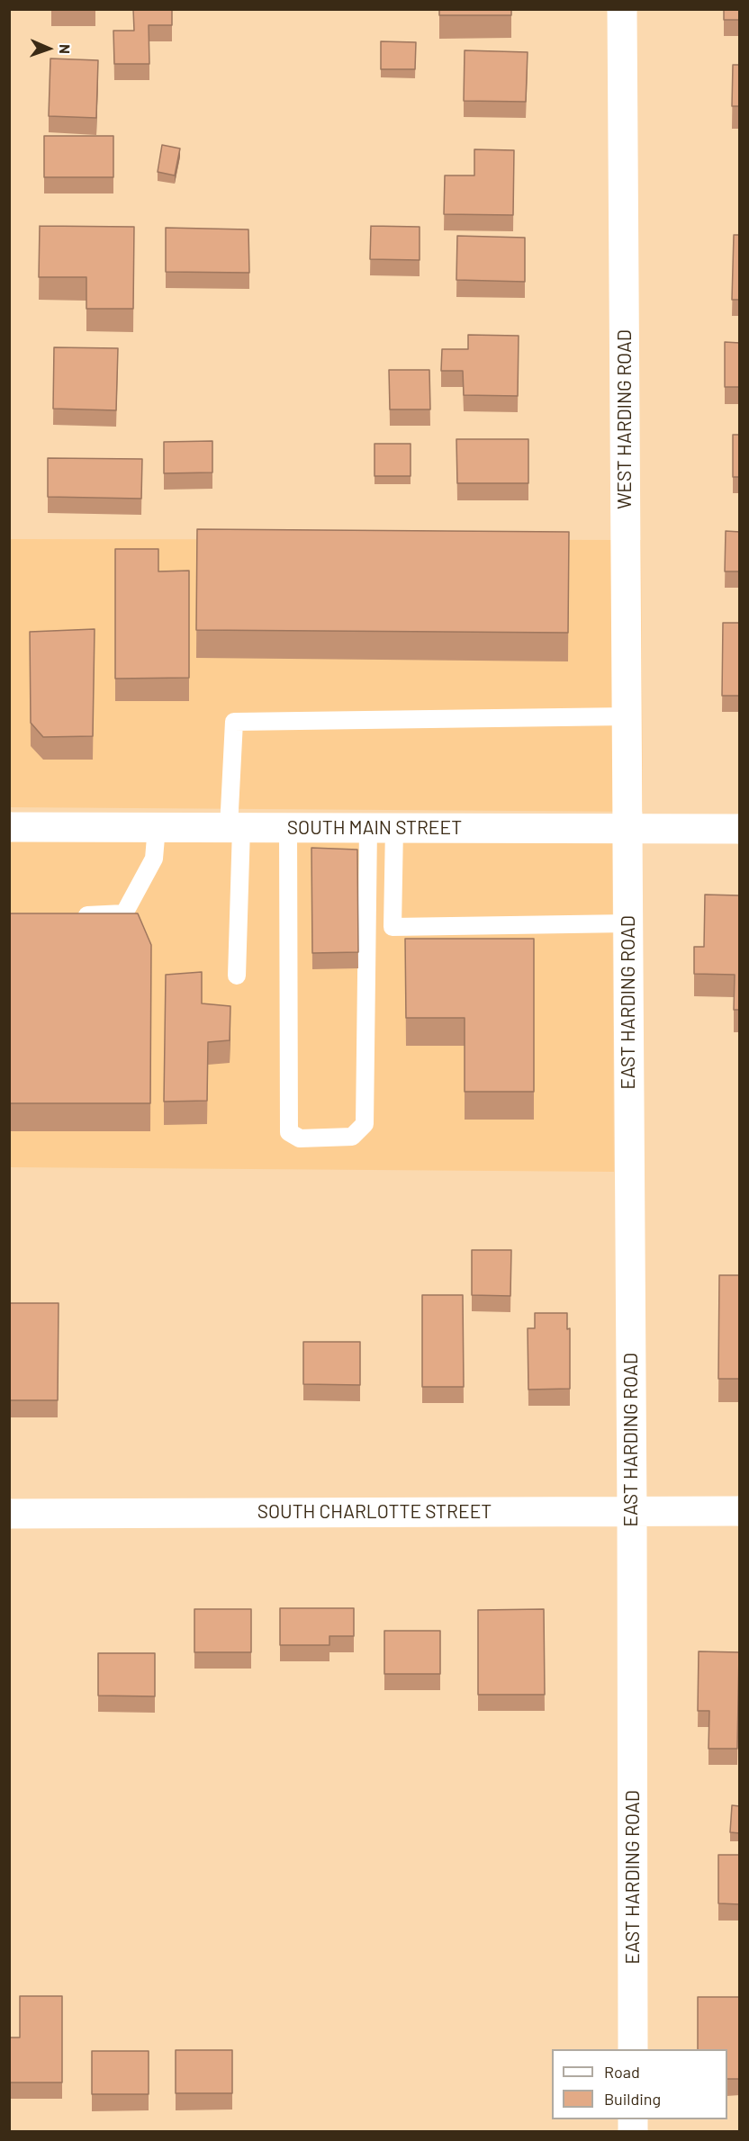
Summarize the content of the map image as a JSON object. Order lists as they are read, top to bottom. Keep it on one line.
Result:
{"streets":{"street":["WEST HARDING ROAD","SOUTH MAIN STREET","EAST HARDING ROAD","SOUTH CHARLOTTE STREET"]},"crossings":[["WEST HARDING ROAD","SOUTH MAIN STREET"],["WEST HARDING ROAD","EAST HARDING ROAD"],["SOUTH MAIN STREET","EAST HARDING ROAD"],["EAST HARDING ROAD","SOUTH CHARLOTTE STREET"]],"legend":["Road","Building"],"north":"right"}
